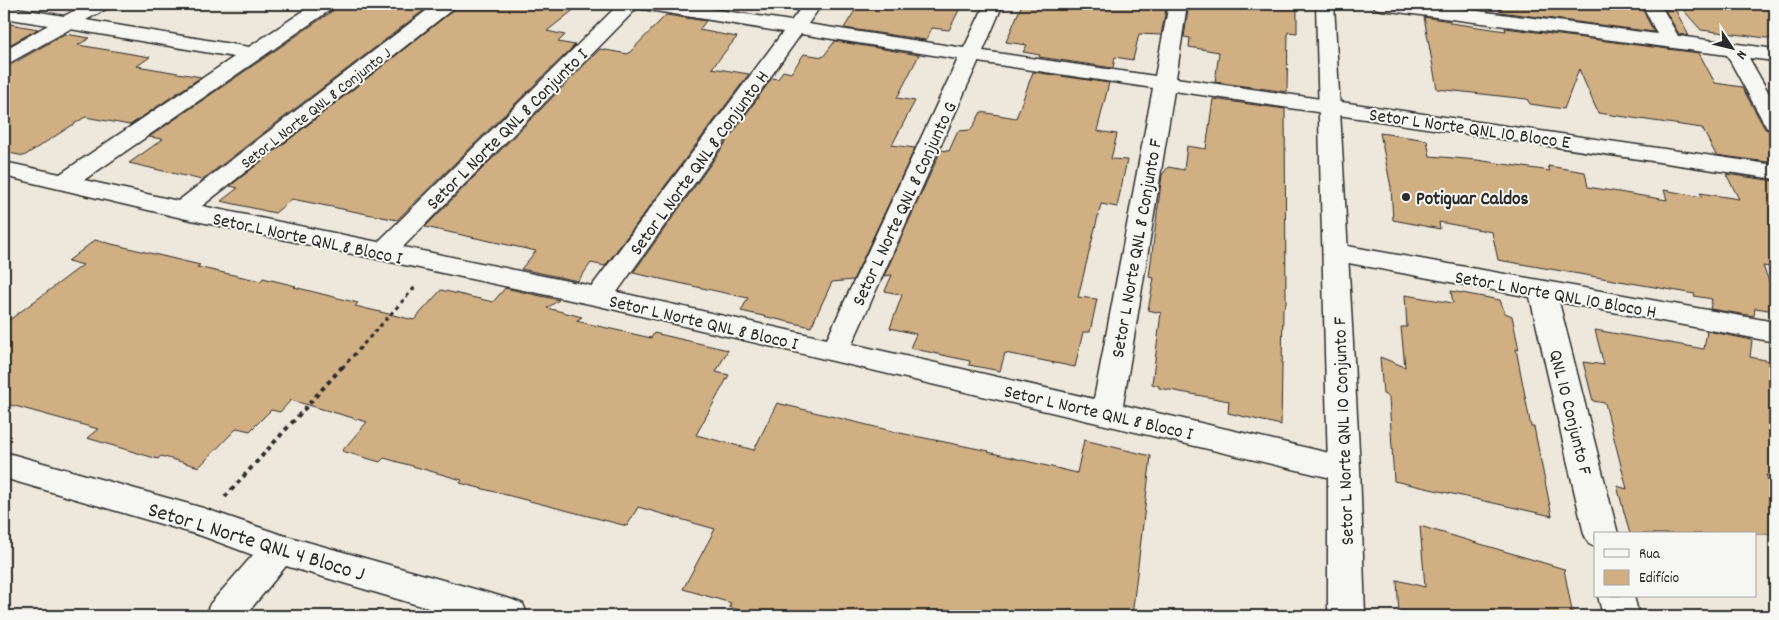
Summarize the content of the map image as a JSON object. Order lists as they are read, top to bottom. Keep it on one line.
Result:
{"streets":{"street":["Setor L Norte QNL 8 Conjunto J","Setor L Norte QNL 10 Bloco E","Setor L Norte QNL 8 Conjunto I","Setor L Norte QNL 8 Conjunto H","Setor L Norte QNL 8 Conjunto G","Setor L Norte QNL 8 Bloco I","Setor L Norte QNL 8 Conjunto F","Setor L Norte QNL 10 Bloco H","QNL 10 Conjunto F","Setor L Norte QNL 10 Conjunto F","Setor L Norte QNL 4 Bloco J"]},"crossings":[["Setor L Norte QNL 8 Conjunto J","Setor L Norte QNL 8 Bloco I"],["Setor L Norte QNL 10 Bloco E","Setor L Norte QNL 8 Conjunto H"],["Setor L Norte QNL 10 Bloco E","Setor L Norte QNL 8 Conjunto G"],["Setor L Norte QNL 10 Bloco E","Setor L Norte QNL 8 Conjunto F"],["Setor L Norte QNL 10 Bloco E","Setor L Norte QNL 10 Conjunto F"],["Setor L Norte QNL 8 Conjunto I","Setor L Norte QNL 8 Bloco I"],["Setor L Norte QNL 8 Conjunto H","Setor L Norte QNL 8 Bloco I"],["Setor L Norte QNL 8 Conjunto G","Setor L Norte QNL 8 Bloco I"],["Setor L Norte QNL 8 Bloco I","Setor L Norte QNL 8 Conjunto F"],["Setor L Norte QNL 8 Bloco I","Setor L Norte QNL 10 Conjunto F"],["Setor L Norte QNL 10 Bloco H","QNL 10 Conjunto F"],["Setor L Norte QNL 10 Bloco H","Setor L Norte QNL 10 Conjunto F"]],"places":["Potiguar Caldos"],"legend":["Rua","Edifício"],"north":"bottom right"}
